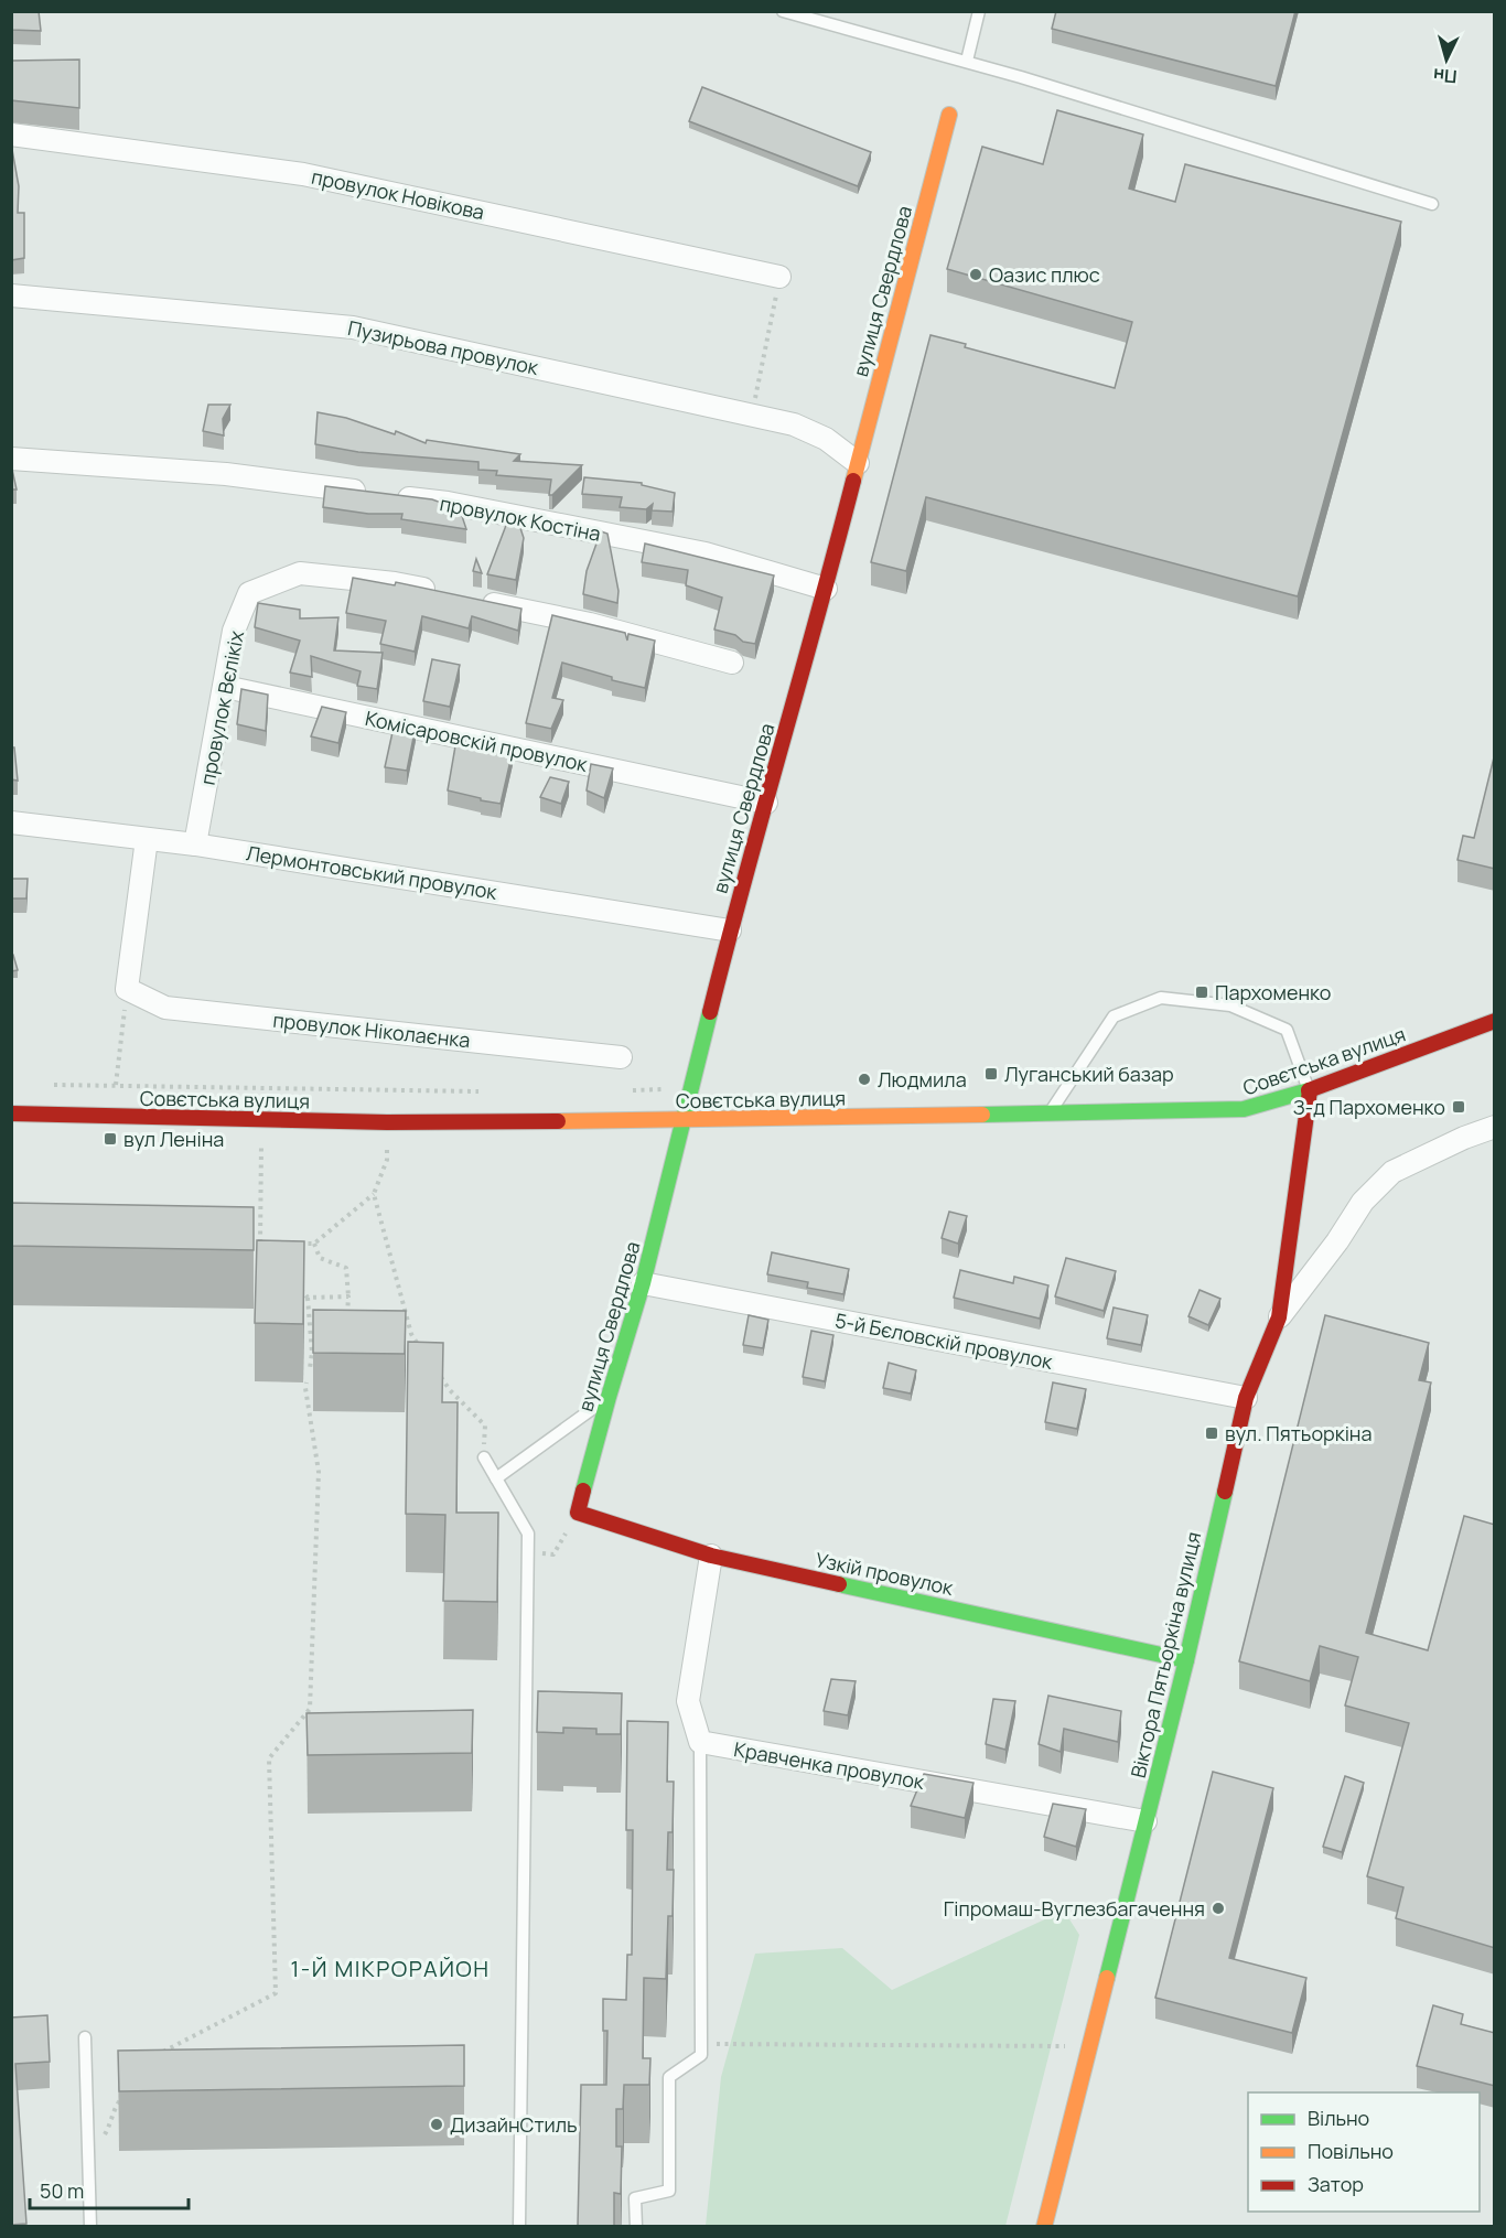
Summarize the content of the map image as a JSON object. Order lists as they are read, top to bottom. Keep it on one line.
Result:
{"streets":{"street":["провулок Новікова","вулиця Свердлова","Пузирьова провулок","провулок Костіна","провулок Вєлікіх","Комісаровскій провулок","Лермонтовський провулок","провулок Ніколаєнка","Совєтська вулиця","5-й Бєловскій провулок","Узкій провулок","Віктора Пятьоркіна вулиця","Кравченка провулок"]},"crossings":[["вулиця Свердлова","Пузирьова провулок"],["вулиця Свердлова","провулок Костіна"],["вулиця Свердлова","Комісаровскій провулок"],["вулиця Свердлова","Лермонтовський провулок"],["вулиця Свердлова","Совєтська вулиця"],["вулиця Свердлова","5-й Бєловскій провулок"],["вулиця Свердлова","Узкій провулок"],["провулок Вєлікіх","Комісаровскій провулок"],["провулок Вєлікіх","Лермонтовський провулок"],["Лермонтовський провулок","провулок Ніколаєнка"],["Совєтська вулиця","Віктора Пятьоркіна вулиця"],["5-й Бєловскій провулок","Віктора Пятьоркіна вулиця"],["Узкій провулок","Віктора Пятьоркіна вулиця"],["Віктора Пятьоркіна вулиця","Кравченка провулок"]],"districts":["1-Й МІКРОРАЙОН"],"places":{"other":["Оазис плюс","Людмила","Гіпромаш-Вуглезбагачення","ДизайнСтиль"],"transit":["Пархоменко","Луганський базар","З-д Пархоменко","вул Леніна","вул. Пятьоркіна"]},"legend":["Вільно","Повільно","Затор"],"scale_bar":"50 m","north":"bottom"}
